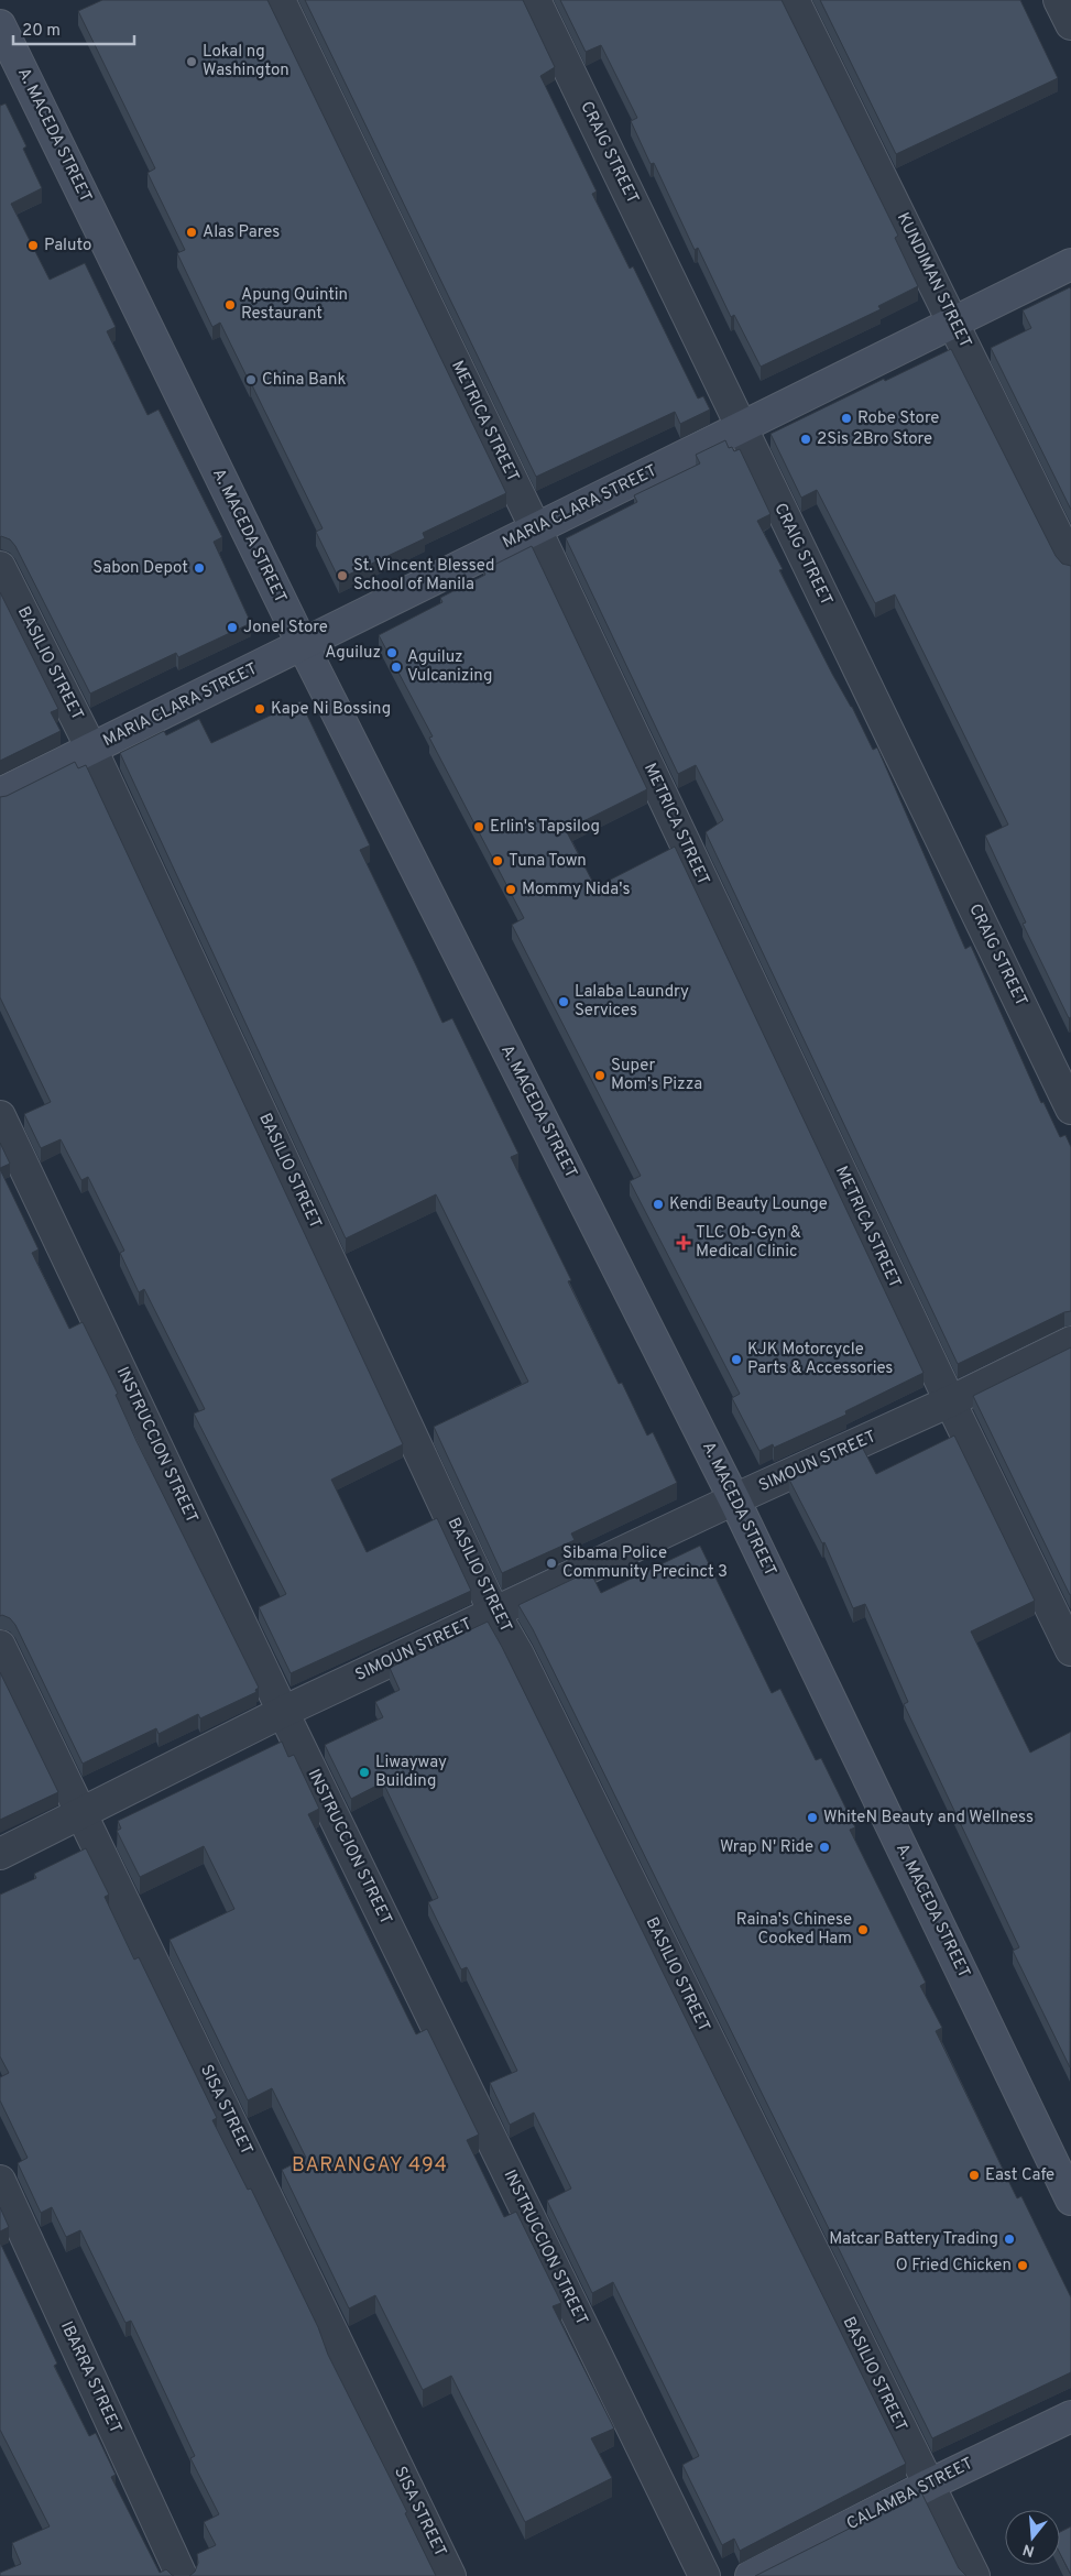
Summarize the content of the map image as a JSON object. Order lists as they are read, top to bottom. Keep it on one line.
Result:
{"streets":{"main road":["A. MACEDA STREET","MARIA CLARA STREET","CALAMBA STREET"],"street":["CRAIG STREET","KUNDIMAN STREET","METRICA STREET","BASILIO STREET","INSTRUCCION STREET","SIMOUN STREET","SISA STREET","IBARRA STREET"]},"crossings":[["A. MACEDA STREET","MARIA CLARA STREET"],["A. MACEDA STREET","SIMOUN STREET"],["CRAIG STREET","MARIA CLARA STREET"],["KUNDIMAN STREET","MARIA CLARA STREET"],["METRICA STREET","MARIA CLARA STREET"],["METRICA STREET","SIMOUN STREET"],["MARIA CLARA STREET","BASILIO STREET"],["BASILIO STREET","SIMOUN STREET"],["BASILIO STREET","CALAMBA STREET"],["INSTRUCCION STREET","SIMOUN STREET"],["SIMOUN STREET","SISA STREET"]],"districts":["BARANGAY 494"],"places":{"other":["Lokal ng Washington","Alas Pares","Paluto","Apung Quintin Restaurant","China Bank","Robe Store","2Sis 2Bro Store","Sabon Depot","St. Vincent Blessed School of Manila","Jonel Store","Aguiluz","Aguiluz Vulcanizing","Kape Ni Bossing","Erlin's Tapsilog","Tuna Town","Mommy Nida's","Lalaba Laundry Services","Super Mom's Pizza","Kendi Beauty Lounge","KJK Motorcycle Parts & Accessories","Sibama Police Community Precinct 3","Liwayway Building","WhiteN Beauty and Wellness","Wrap N' Ride","Raina's Chinese Cooked Ham","East Cafe","Matcar Battery Trading","O Fried Chicken"],"health":["TLC Ob-Gyn & Medical Clinic"]},"scale_bar":"20 m","north":"bottom"}
